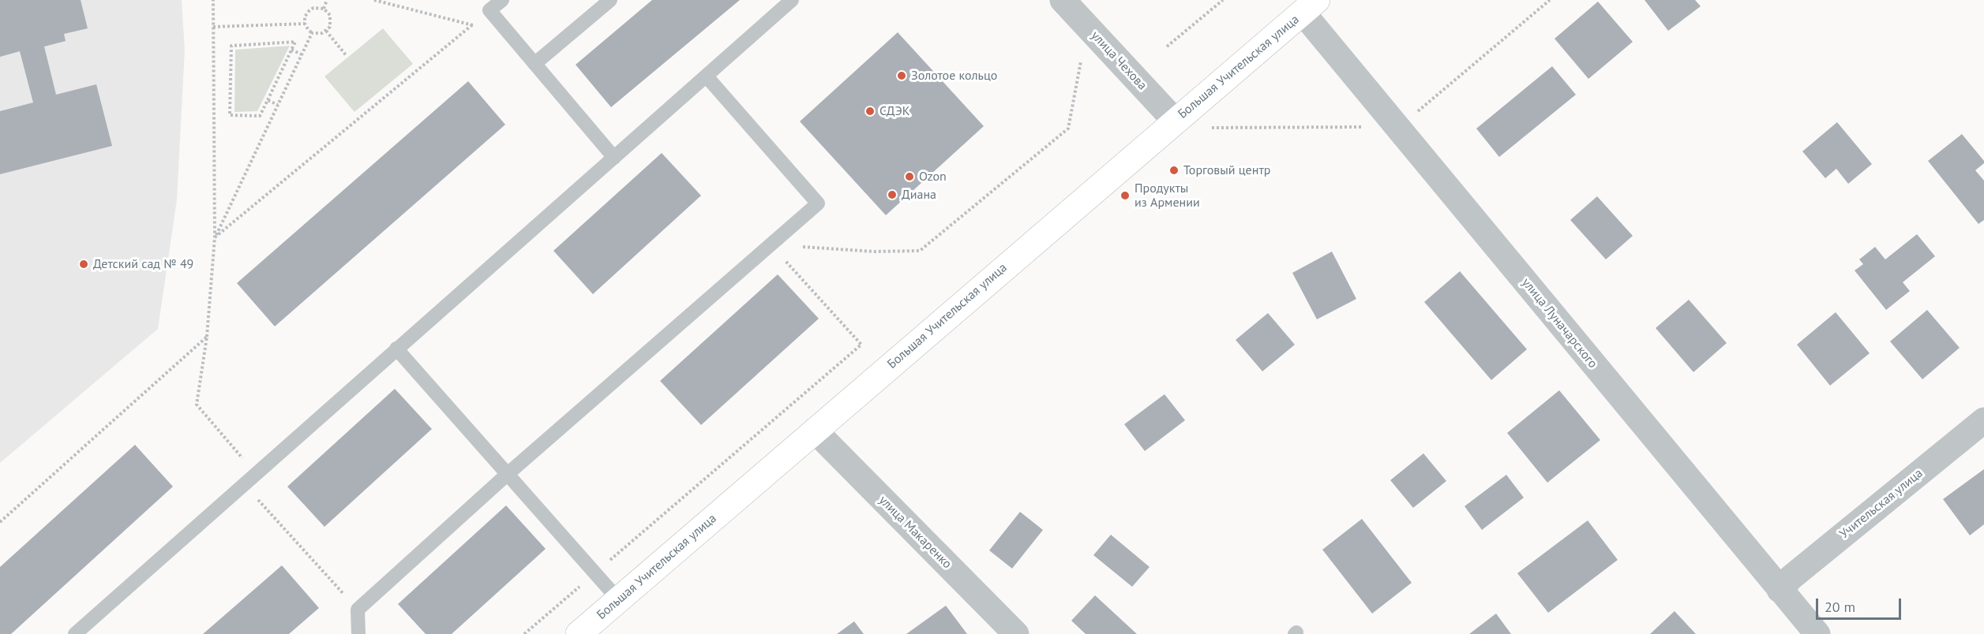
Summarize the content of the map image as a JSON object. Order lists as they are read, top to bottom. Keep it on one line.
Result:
{"streets":{"main road":["Большая Учительская улица"],"street":["улица Чехова","улица Луначарского","Учительская улица","улица Макаренко"]},"crossings":[["улица Чехова","Большая Учительская улица"],["Большая Учительская улица","улица Луначарского"],["Большая Учительская улица","улица Макаренко"],["улица Луначарского","Учительская улица"]],"places":["Золотое кольцо","СДЭК","Торговый центр","Ozon","Диана","Продукты из Армении","Детский сад № 49"],"scale_bar":"20 m"}
